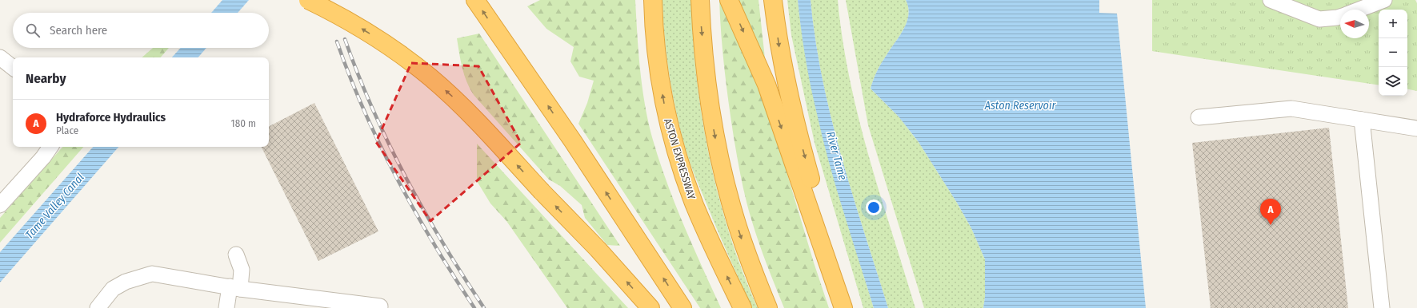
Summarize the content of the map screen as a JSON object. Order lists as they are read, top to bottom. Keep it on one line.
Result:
{"streets":{"highway":["ASTON EXPRESSWAY"]},"water":["Aston Reservoir","River Tame","Tame Valley Canal"],"north":"left","page":{"map_buttons":["+","−"],"search":"Search here","heading":"Nearby","list":[{"mark":"A","name":"Hydraforce Hydraulics","note":"Place","value":"180 m"}],"pins":"A"}}
